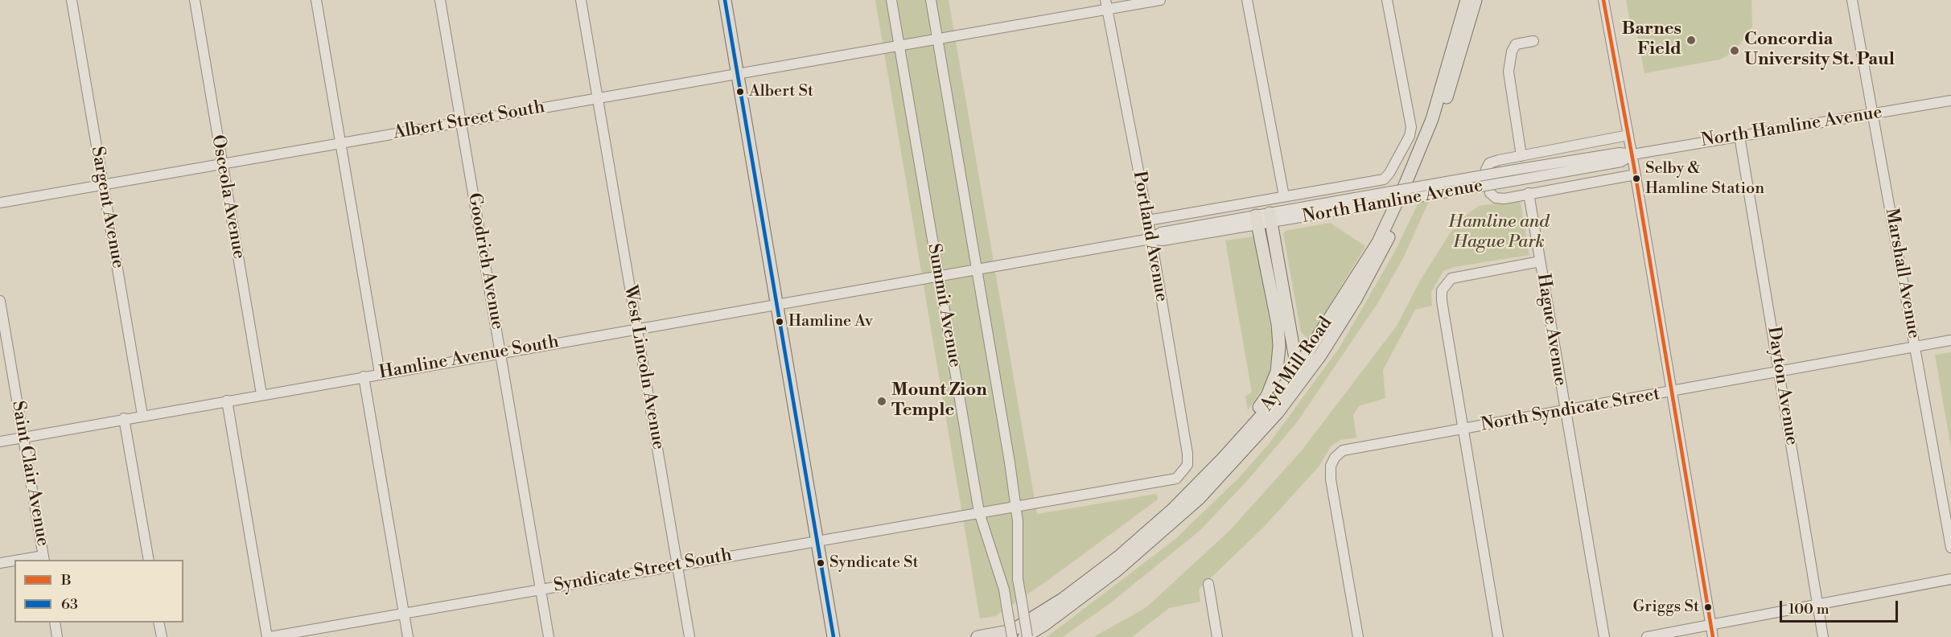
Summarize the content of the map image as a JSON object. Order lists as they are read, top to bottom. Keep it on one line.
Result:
{"streets":{"main road":["Ayd Mill Road"],"street":["Albert Street South","North Hamline Avenue","Osceola Avenue","Sargent Avenue","Portland Avenue","Goodrich Avenue","Marshall Avenue","Summit Avenue","Hague Avenue","Hamline Avenue South","West Lincoln Avenue","Dayton Avenue","North Syndicate Street","Saint Clair Avenue","Syndicate Street South"]},"crossings":[["Albert Street South","Osceola Avenue"],["Albert Street South","Sargent Avenue"],["Albert Street South","Portland Avenue"],["Albert Street South","Goodrich Avenue"],["Albert Street South","Summit Avenue"],["Albert Street South","West Lincoln Avenue"],["North Hamline Avenue","Portland Avenue"],["North Hamline Avenue","Marshall Avenue"],["North Hamline Avenue","Summit Avenue"],["North Hamline Avenue","Hamline Avenue South"],["North Hamline Avenue","Dayton Avenue"],["Osceola Avenue","Hamline Avenue South"],["Sargent Avenue","Hamline Avenue South"],["Portland Avenue","Syndicate Street South"],["Goodrich Avenue","Hamline Avenue South"],["Goodrich Avenue","Syndicate Street South"],["Marshall Avenue","North Syndicate Street"],["Summit Avenue","Hamline Avenue South"],["Summit Avenue","Ayd Mill Road"],["Summit Avenue","Syndicate Street South"],["Hague Avenue","North Syndicate Street"],["Hamline Avenue South","West Lincoln Avenue"],["Hamline Avenue South","Saint Clair Avenue"],["West Lincoln Avenue","Syndicate Street South"],["Dayton Avenue","North Syndicate Street"]],"parks":["Hamline and Hague Park"],"places":["Barnes Field","Concordia University St. Paul","Albert St","Selby & Hamline Station","Hamline Av","Mount Zion Temple","Syndicate St","Griggs St"],"lines":["transit line B","transit line 63"],"legend":["B","63"],"scale_bar":"100 m"}
